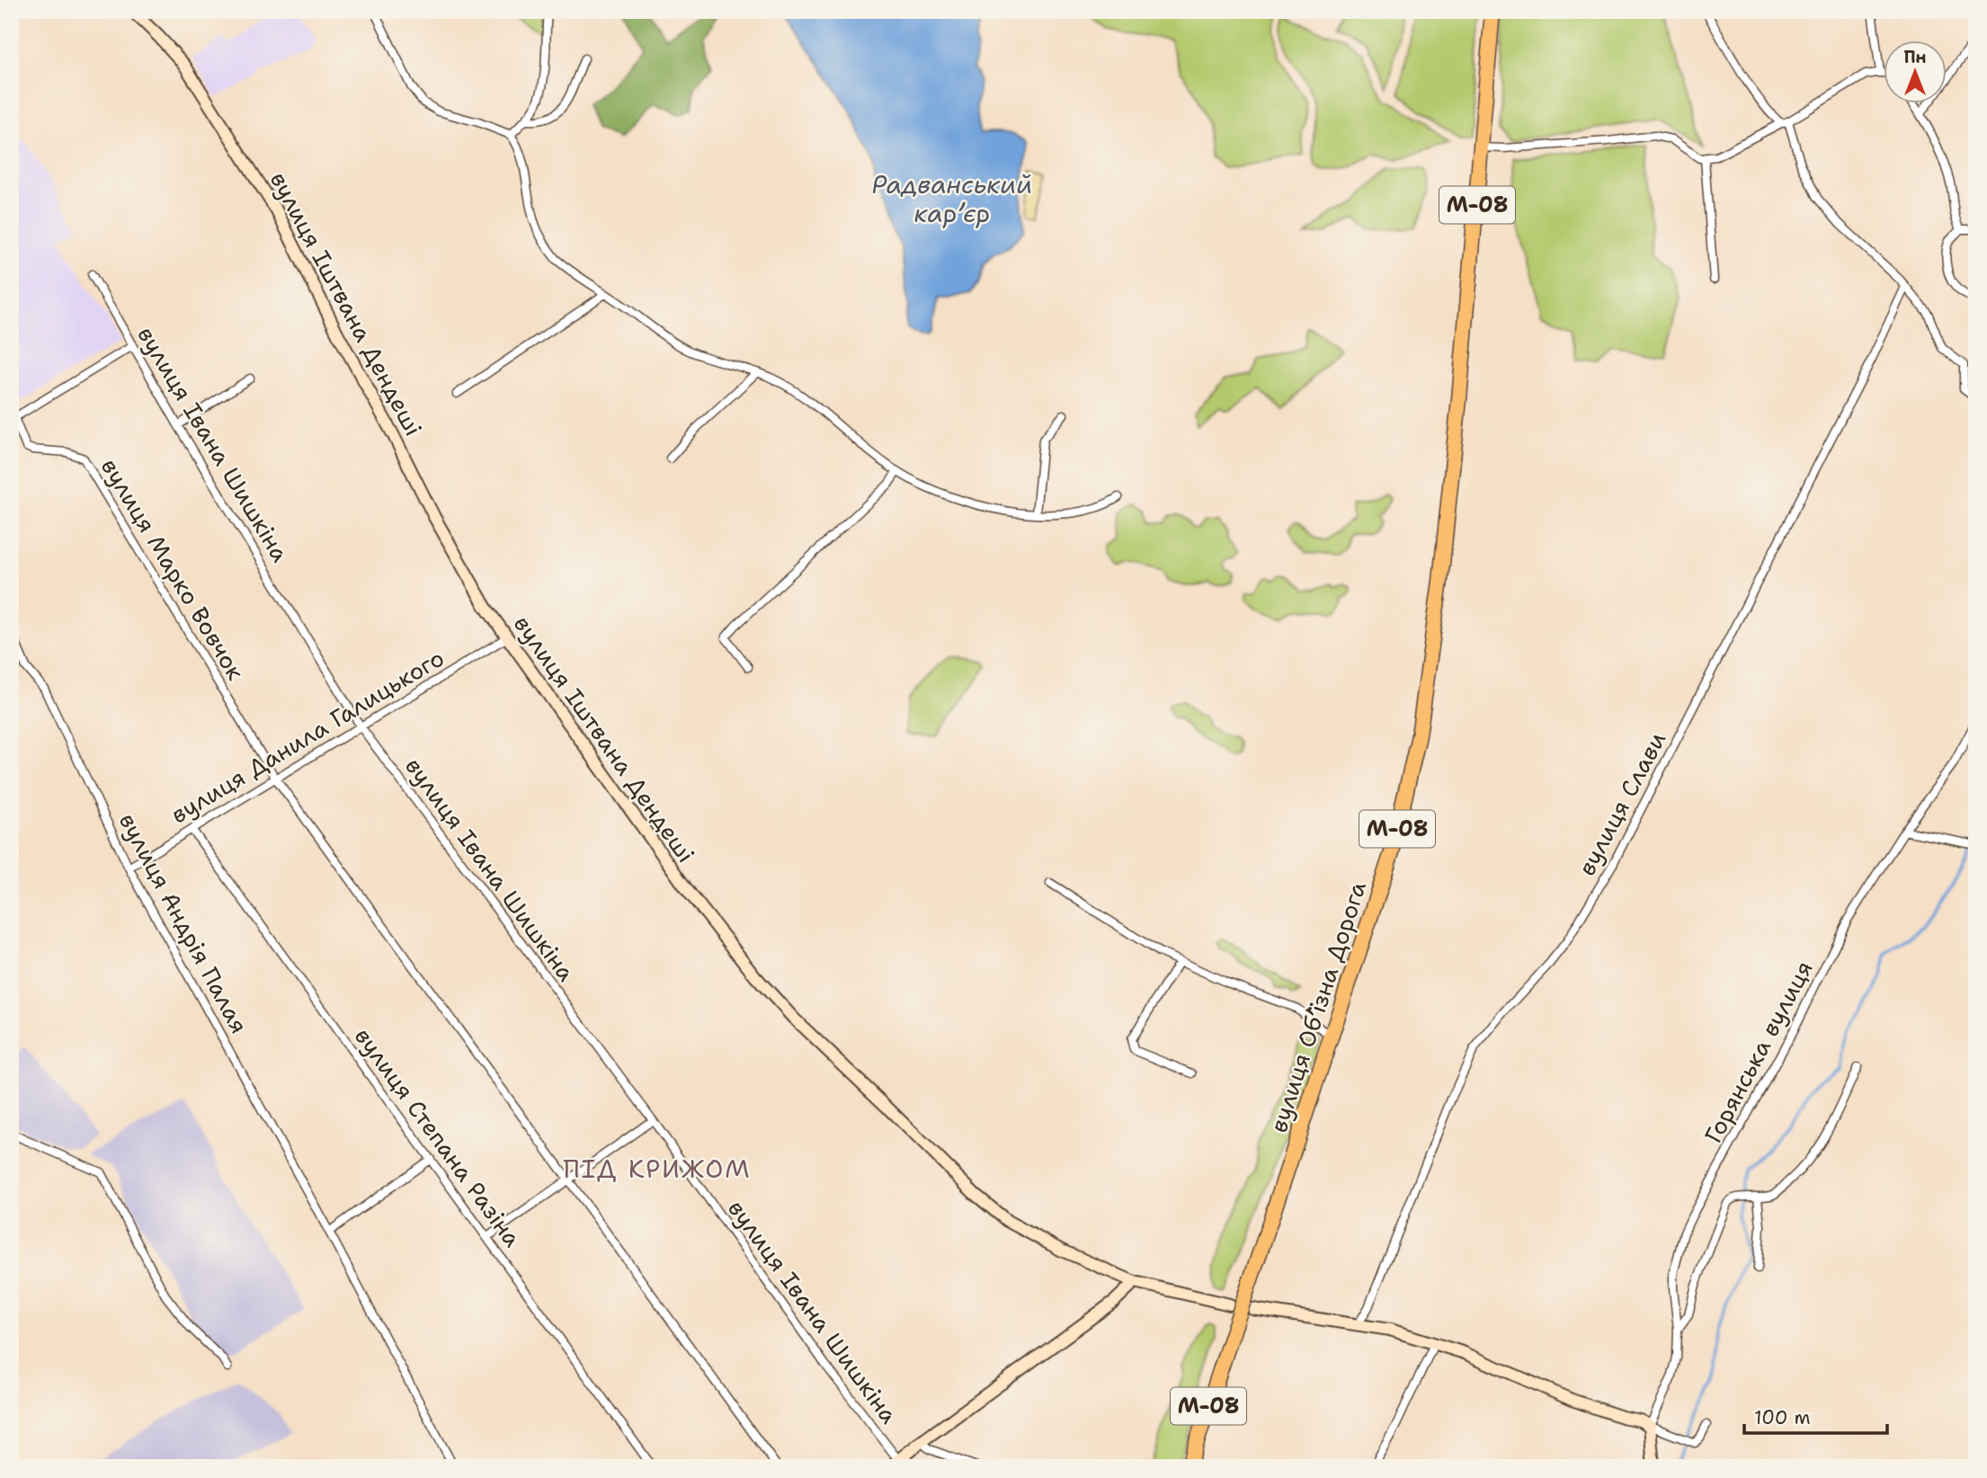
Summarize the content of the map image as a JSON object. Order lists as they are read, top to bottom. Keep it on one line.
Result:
{"streets":{"highway":["М-08","вулиця Обʼїзна Дорога"],"street":["вулиця Іштвана Дендеші","вулиця Івана Шишкіна","вулиця Марко Вовчок","вулиця Данила Галицького","вулиця Слави","вулиця Андрія Палая","Горянська вулиця","вулиця Степана Разіна"]},"crossings":[["М-08","вулиця Обʼїзна Дорога"],["вулиця Іштвана Дендеші","вулиця Данила Галицького"],["вулиця Івана Шишкіна","вулиця Данила Галицького"],["вулиця Марко Вовчок","вулиця Данила Галицького"],["вулиця Данила Галицького","вулиця Андрія Палая"],["вулиця Данила Галицького","вулиця Степана Разіна"]],"districts":["ПІД КРИЖОМ"],"water":["Радванський карʼєр"],"scale_bar":"100 m","north":"top"}
